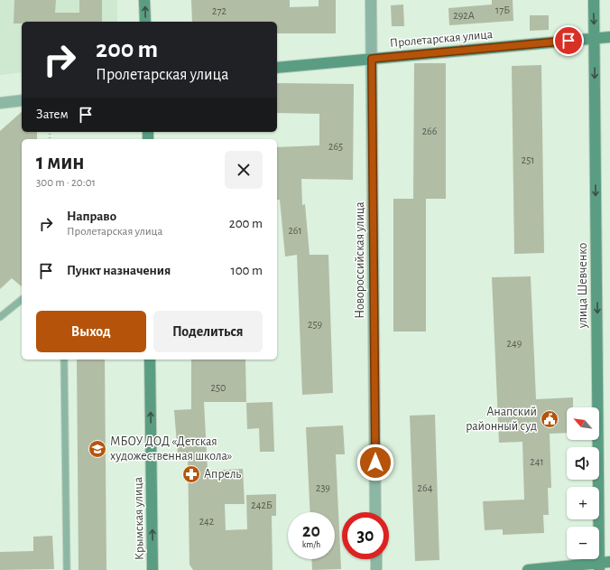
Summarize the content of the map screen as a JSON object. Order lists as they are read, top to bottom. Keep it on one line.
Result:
{"streets":{"street":["Пролетарская улица","Новороссийская улица","улица Шевченко","Крымская улица"]},"crossings":[["Пролетарская улица","Новороссийская улица"],["Пролетарская улица","улица Шевченко"]],"one_way":["улица Шевченко","Крымская улица"],"places":{"public building":["Анапский районный суд"],"school or university":["МБОУ ДОД «Детская художественная школа»"],"pharmacy":["Апрель"]},"house_numbers":["17Б","272","292А","266","265","251","261","259","249","250","241","239","264","242Б","242"],"north":"top left","page":{"turn":["200 m","Пролетарская улица"],"then":"Затем","heading":["1 мин","300 m · 20:01"],"list":[{"name":"Направо","note":"Пролетарская улица","value":"200 m"},{"name":"Пункт назначения","value":"100 m"}],"buttons":["Выход","Поделиться"],"map_buttons":["+","−"],"speed":"20 km/h","limit":"30"}}
